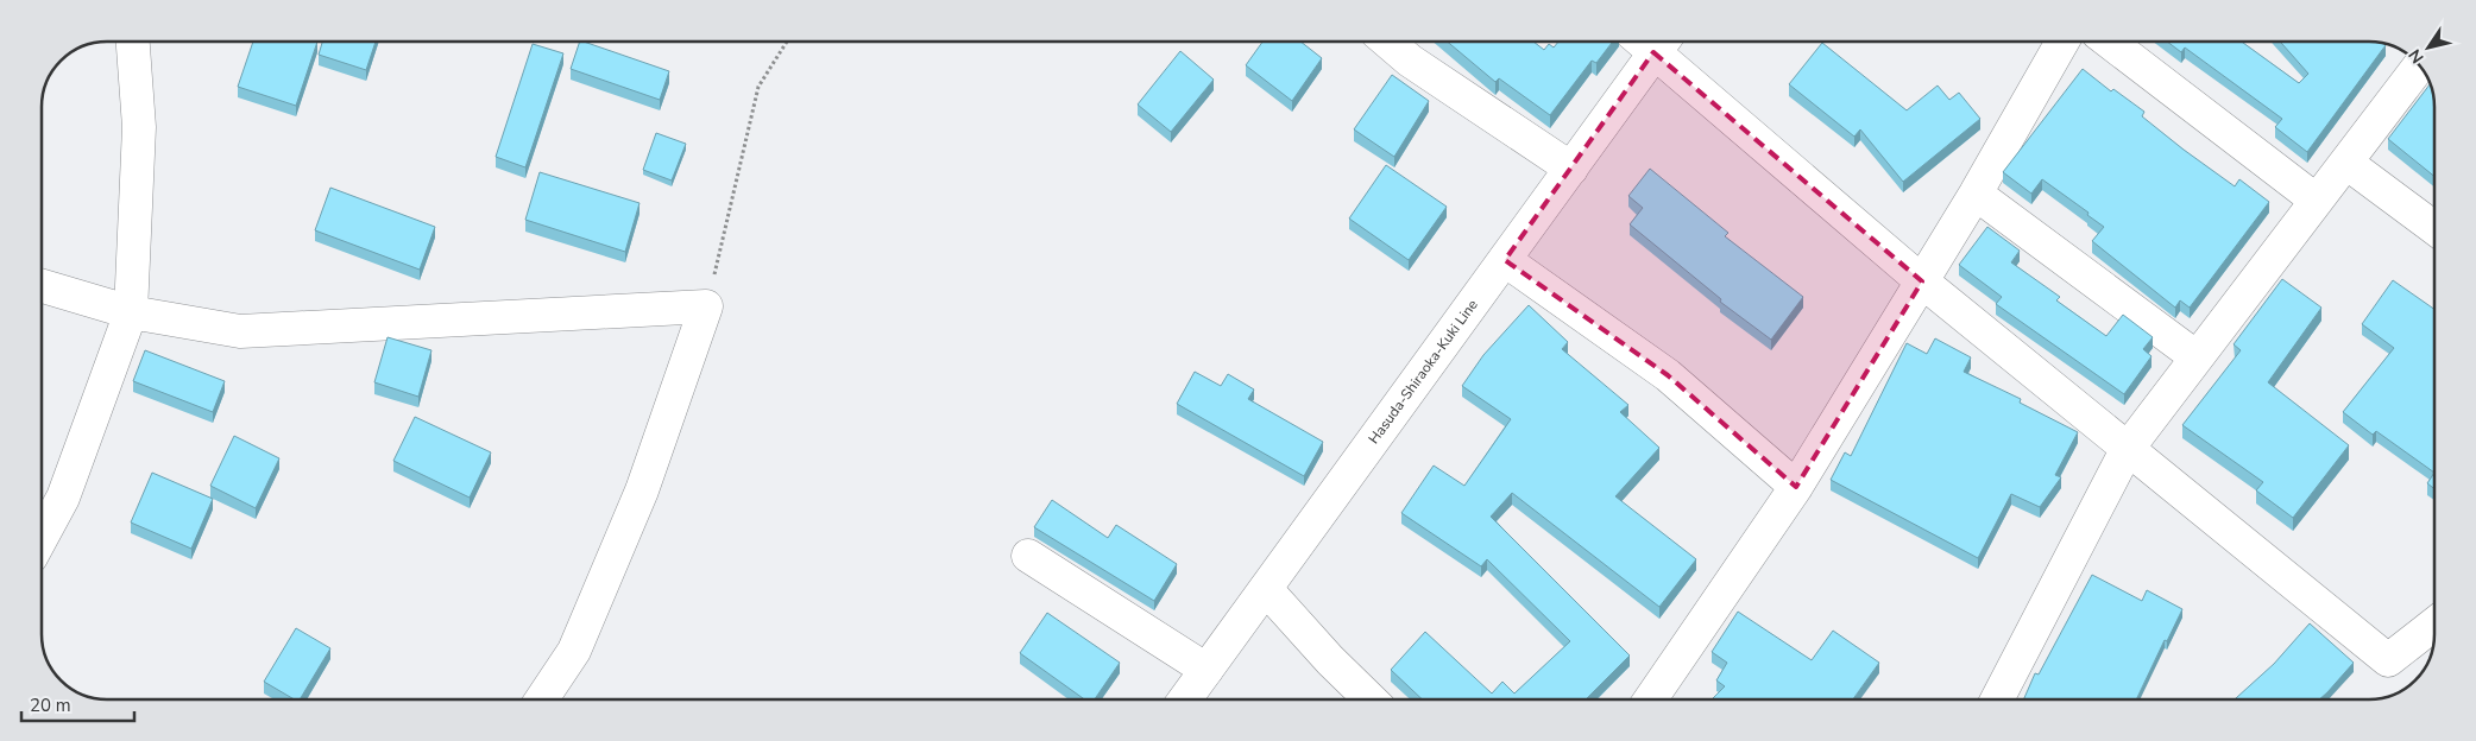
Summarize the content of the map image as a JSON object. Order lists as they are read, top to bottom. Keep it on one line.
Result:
{"streets":{"street":["Hasuda-Shiraoka-Kuki Line"]},"scale_bar":"20 m","north":"bottom left"}
